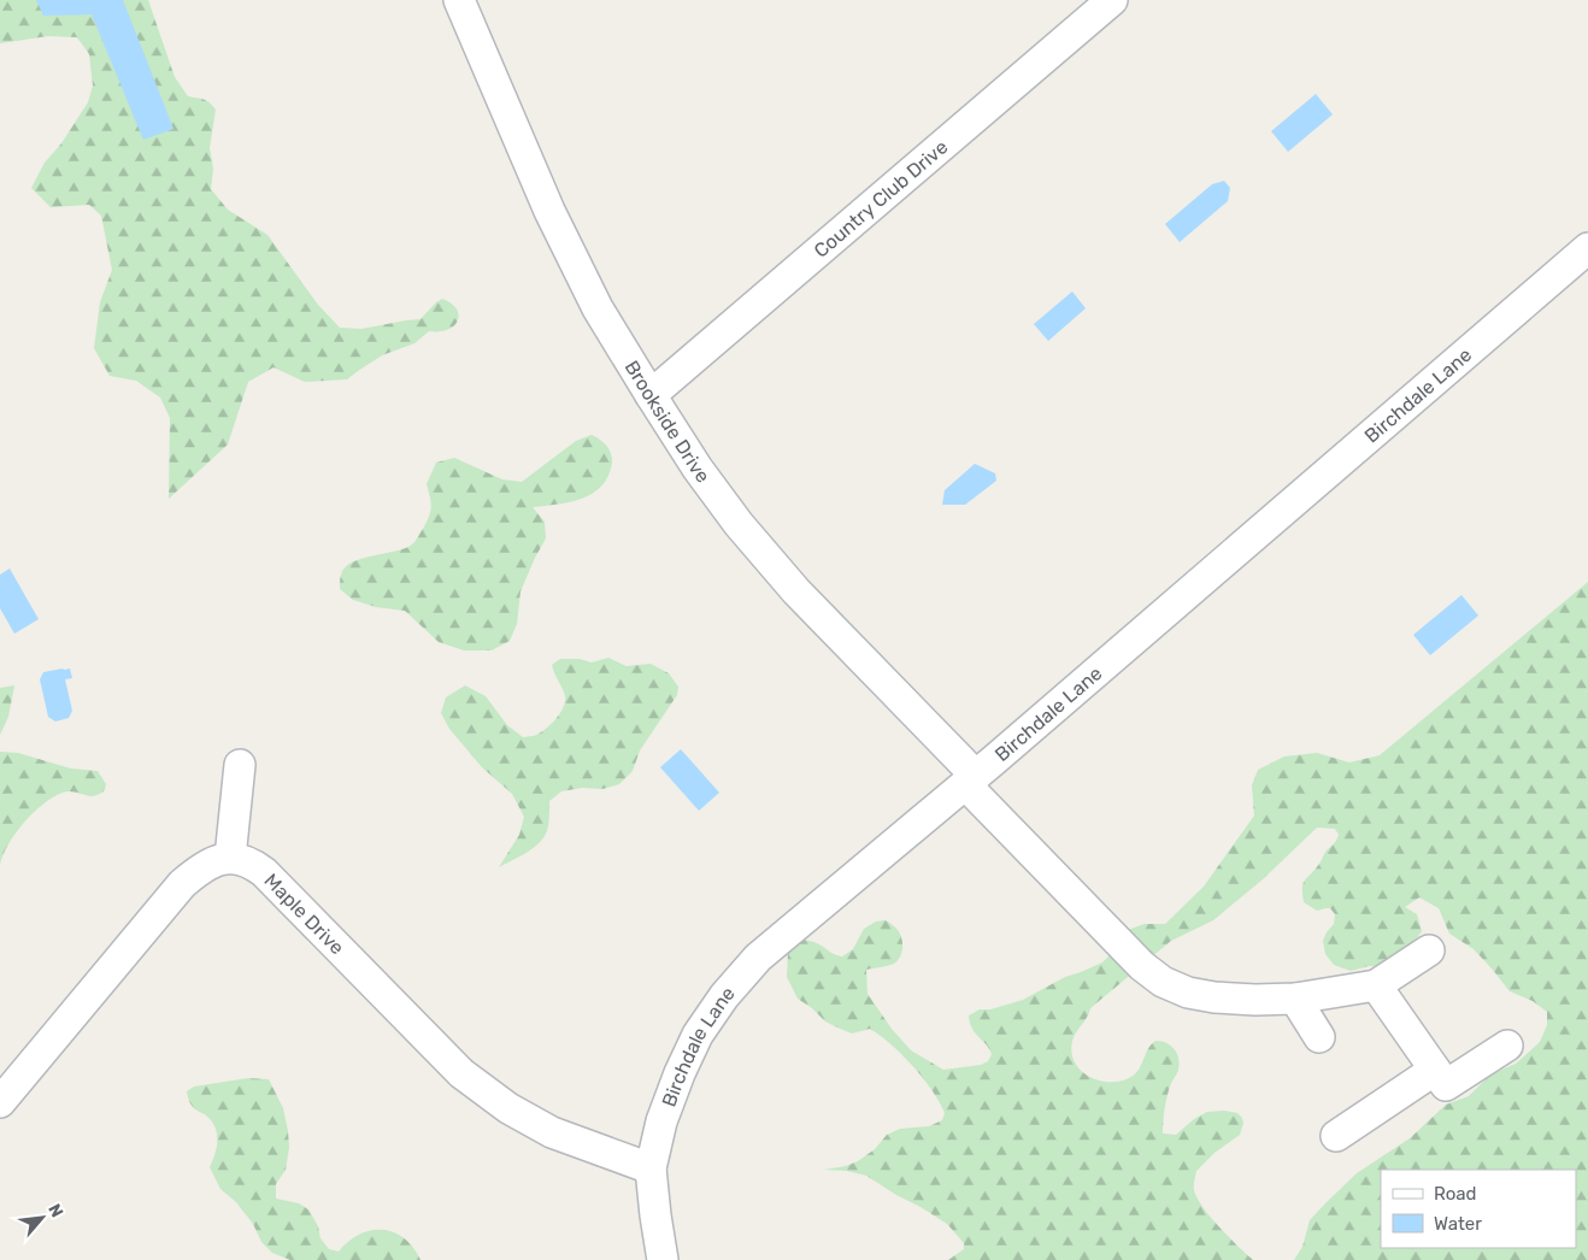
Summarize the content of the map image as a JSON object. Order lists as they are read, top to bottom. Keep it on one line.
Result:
{"streets":{"street":["Country Club Drive","Birchdale Lane","Brookside Drive","Maple Drive"]},"crossings":[["Country Club Drive","Brookside Drive"],["Birchdale Lane","Brookside Drive"],["Birchdale Lane","Maple Drive"]],"legend":["Road","Water"],"north":"top right"}
